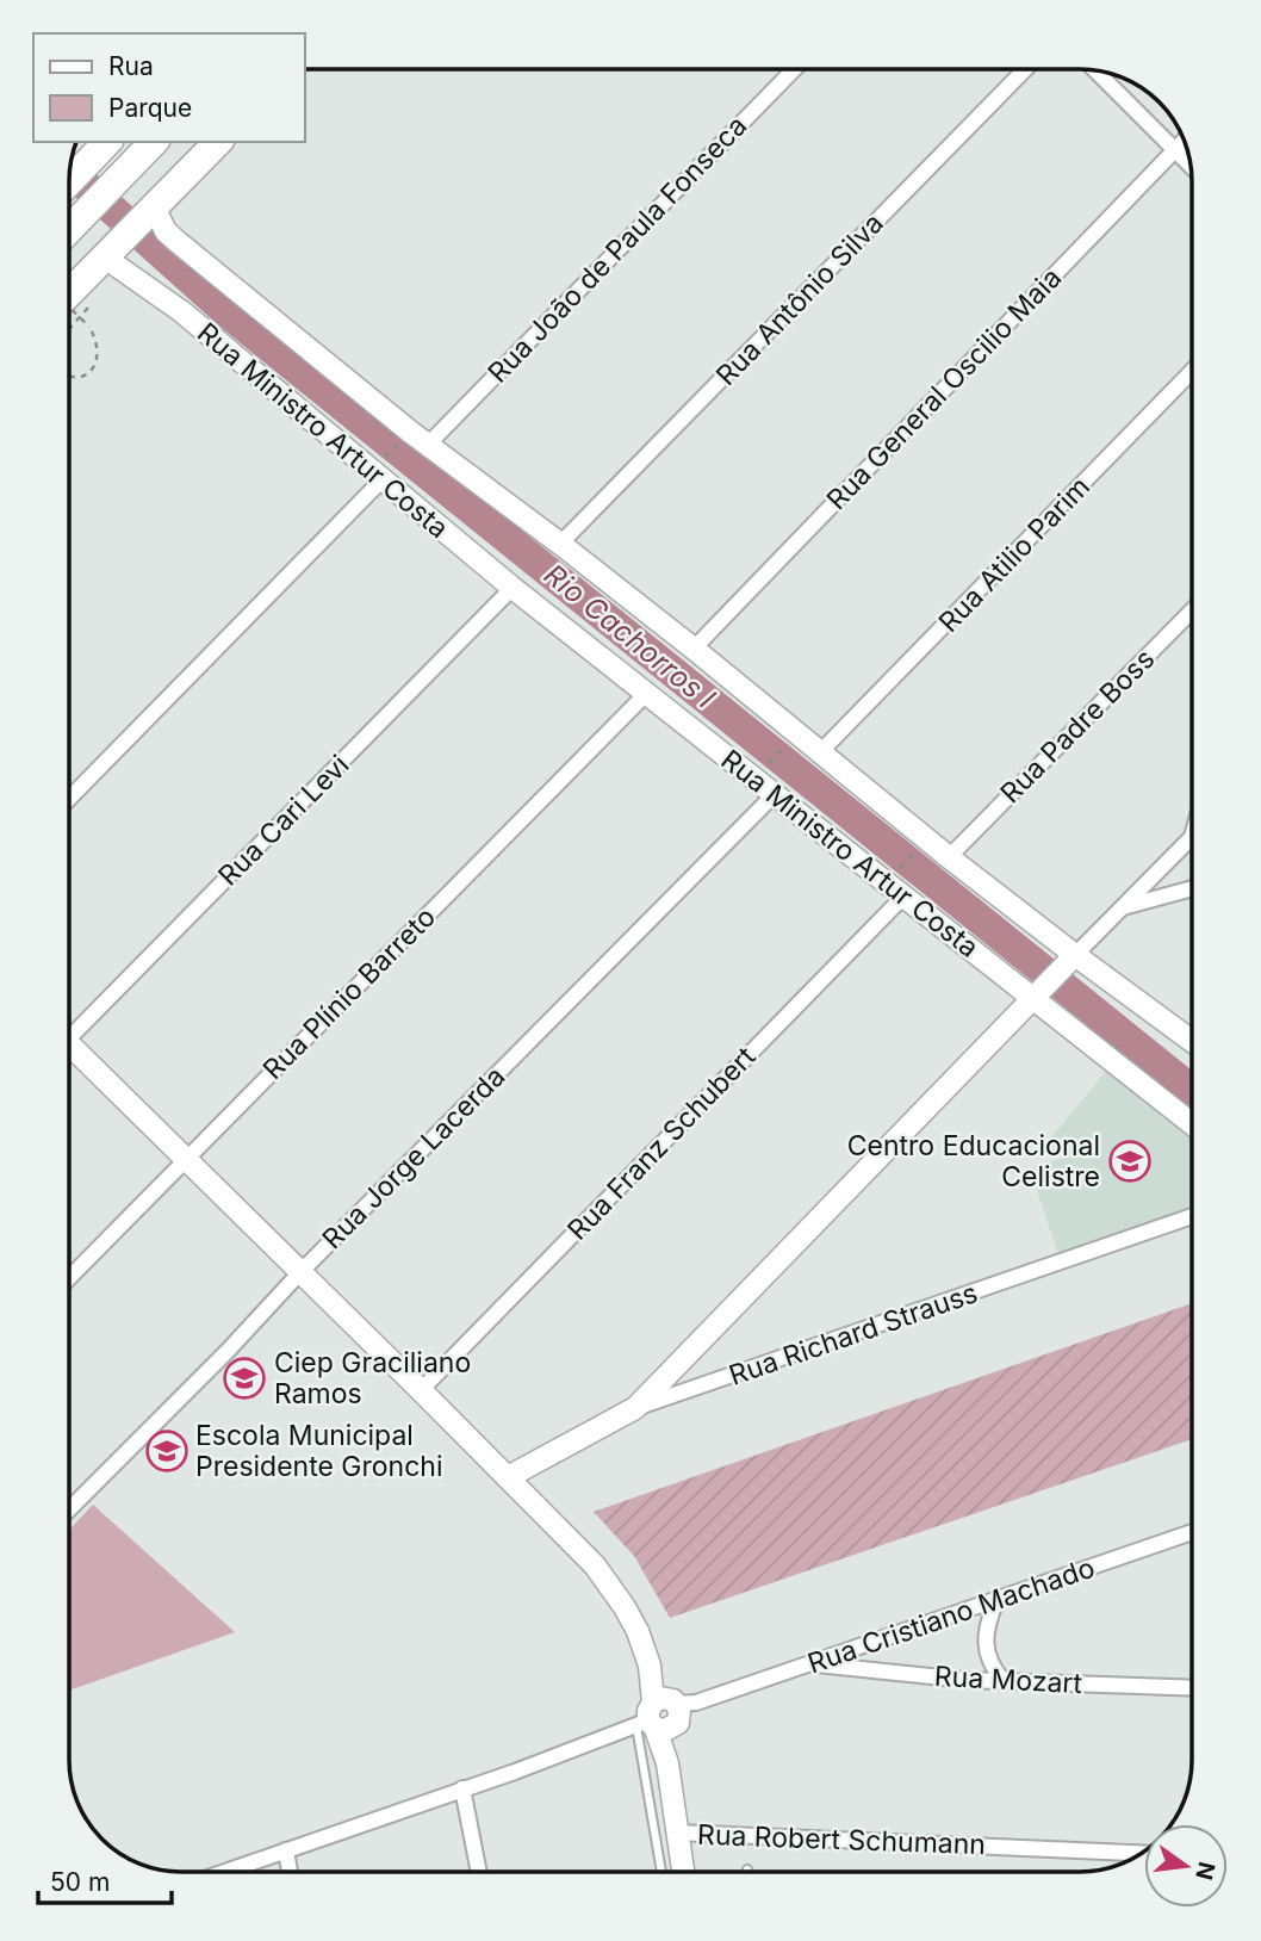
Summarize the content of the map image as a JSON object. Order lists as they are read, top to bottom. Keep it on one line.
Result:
{"streets":{"street":["Rua João de Paula Fonseca","Rua Antônio Silva","Rua General Oscilio Maia","Rua Ministro Artur Costa","Rua Atilio Parim","Rua Padre Boss","Rua Cari Levi","Rua Plínio Barreto","Rua Franz Schubert","Rua Jorge Lacerda","Rua Richard Strauss","Rua Cristiano Machado","Rua Mozart","Rua Robert Schumann"]},"crossings":[["Rua João de Paula Fonseca","Rua Ministro Artur Costa"],["Rua Antônio Silva","Rua Ministro Artur Costa"],["Rua General Oscilio Maia","Rua Ministro Artur Costa"],["Rua Ministro Artur Costa","Rua Atilio Parim"],["Rua Ministro Artur Costa","Rua Padre Boss"],["Rua Ministro Artur Costa","Rua Cari Levi"],["Rua Ministro Artur Costa","Rua Plínio Barreto"],["Rua Ministro Artur Costa","Rua Franz Schubert"],["Rua Ministro Artur Costa","Rua Jorge Lacerda"],["Rua Cristiano Machado","Rua Mozart"]],"water":["Rio Cachorros I"],"places":{"school or university":["Centro Educacional Celistre","Ciep Graciliano Ramos","Escola Municipal Presidente Gronchi"]},"legend":["Rua","Parque"],"scale_bar":"50 m","north":"right"}
